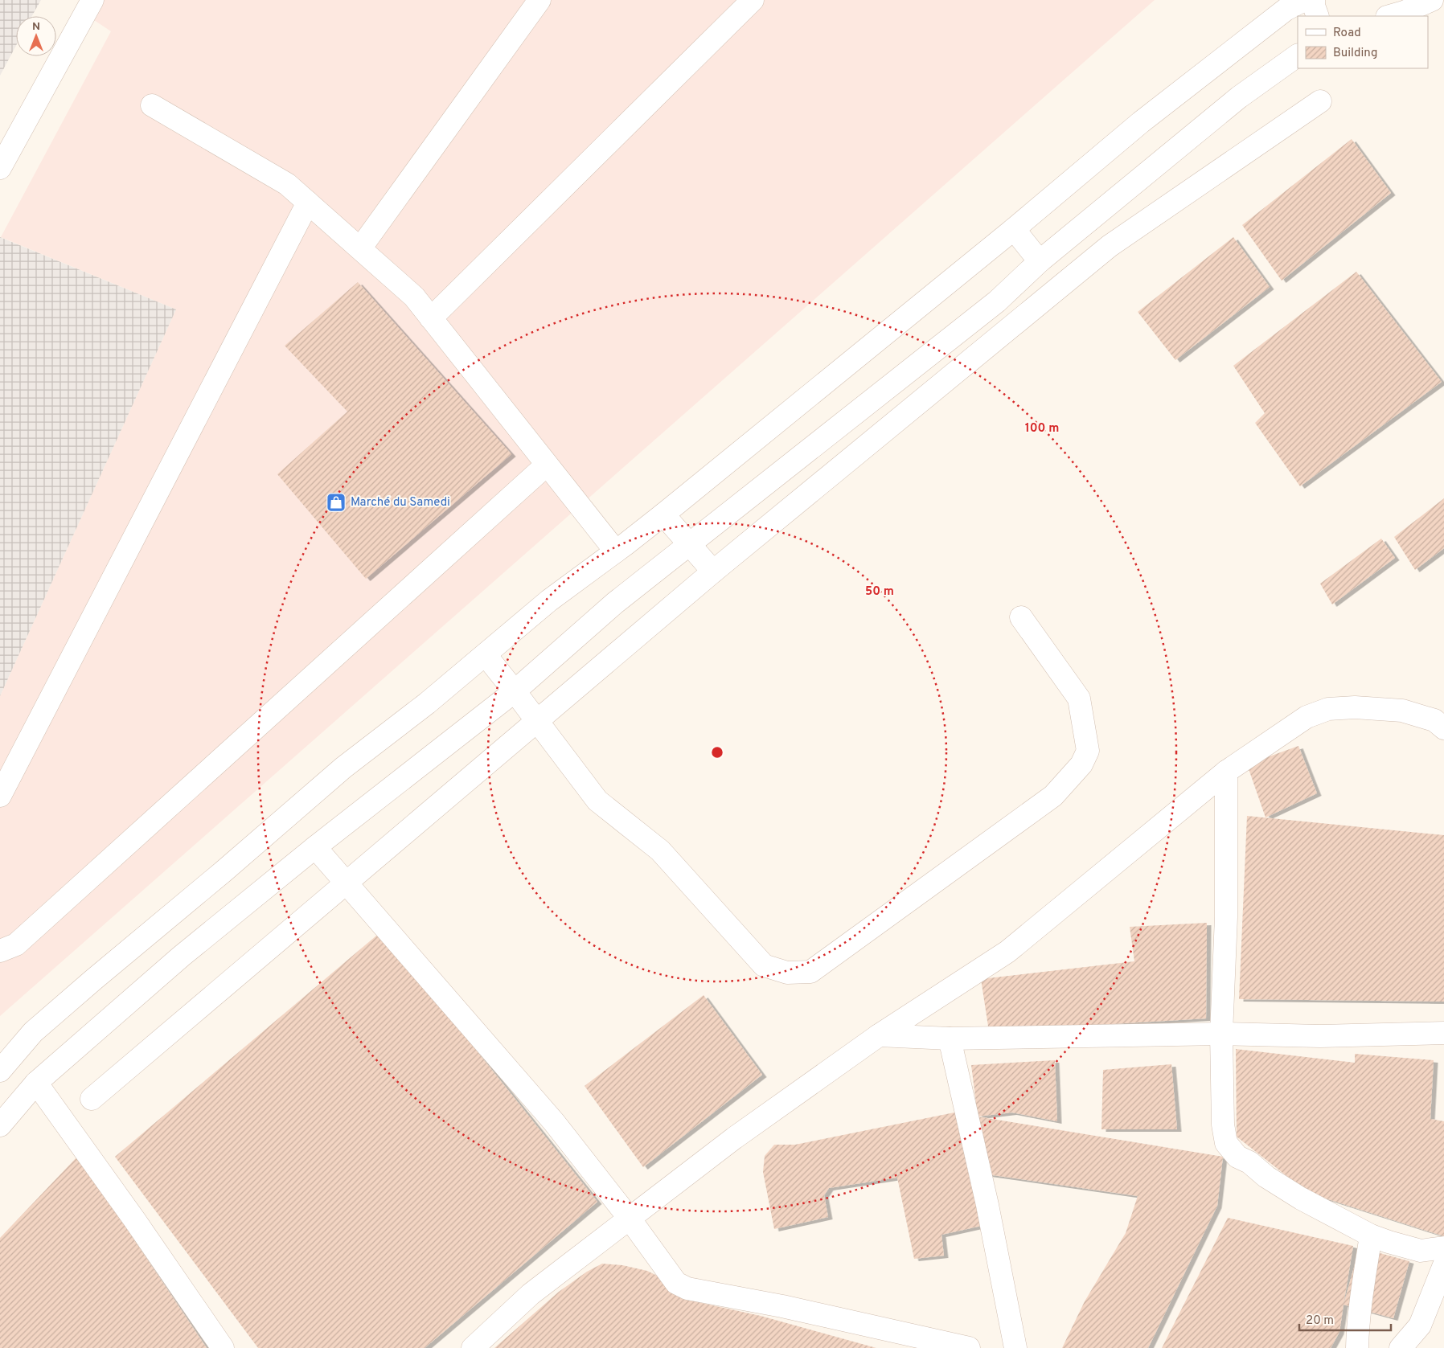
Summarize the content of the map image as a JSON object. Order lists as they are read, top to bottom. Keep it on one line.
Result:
{"places":{"shop":["Marché du Samedi"]},"legend":["Road","Building"],"scale_bar":"20 m","north":"top","rings":["100 m","50 m"]}
